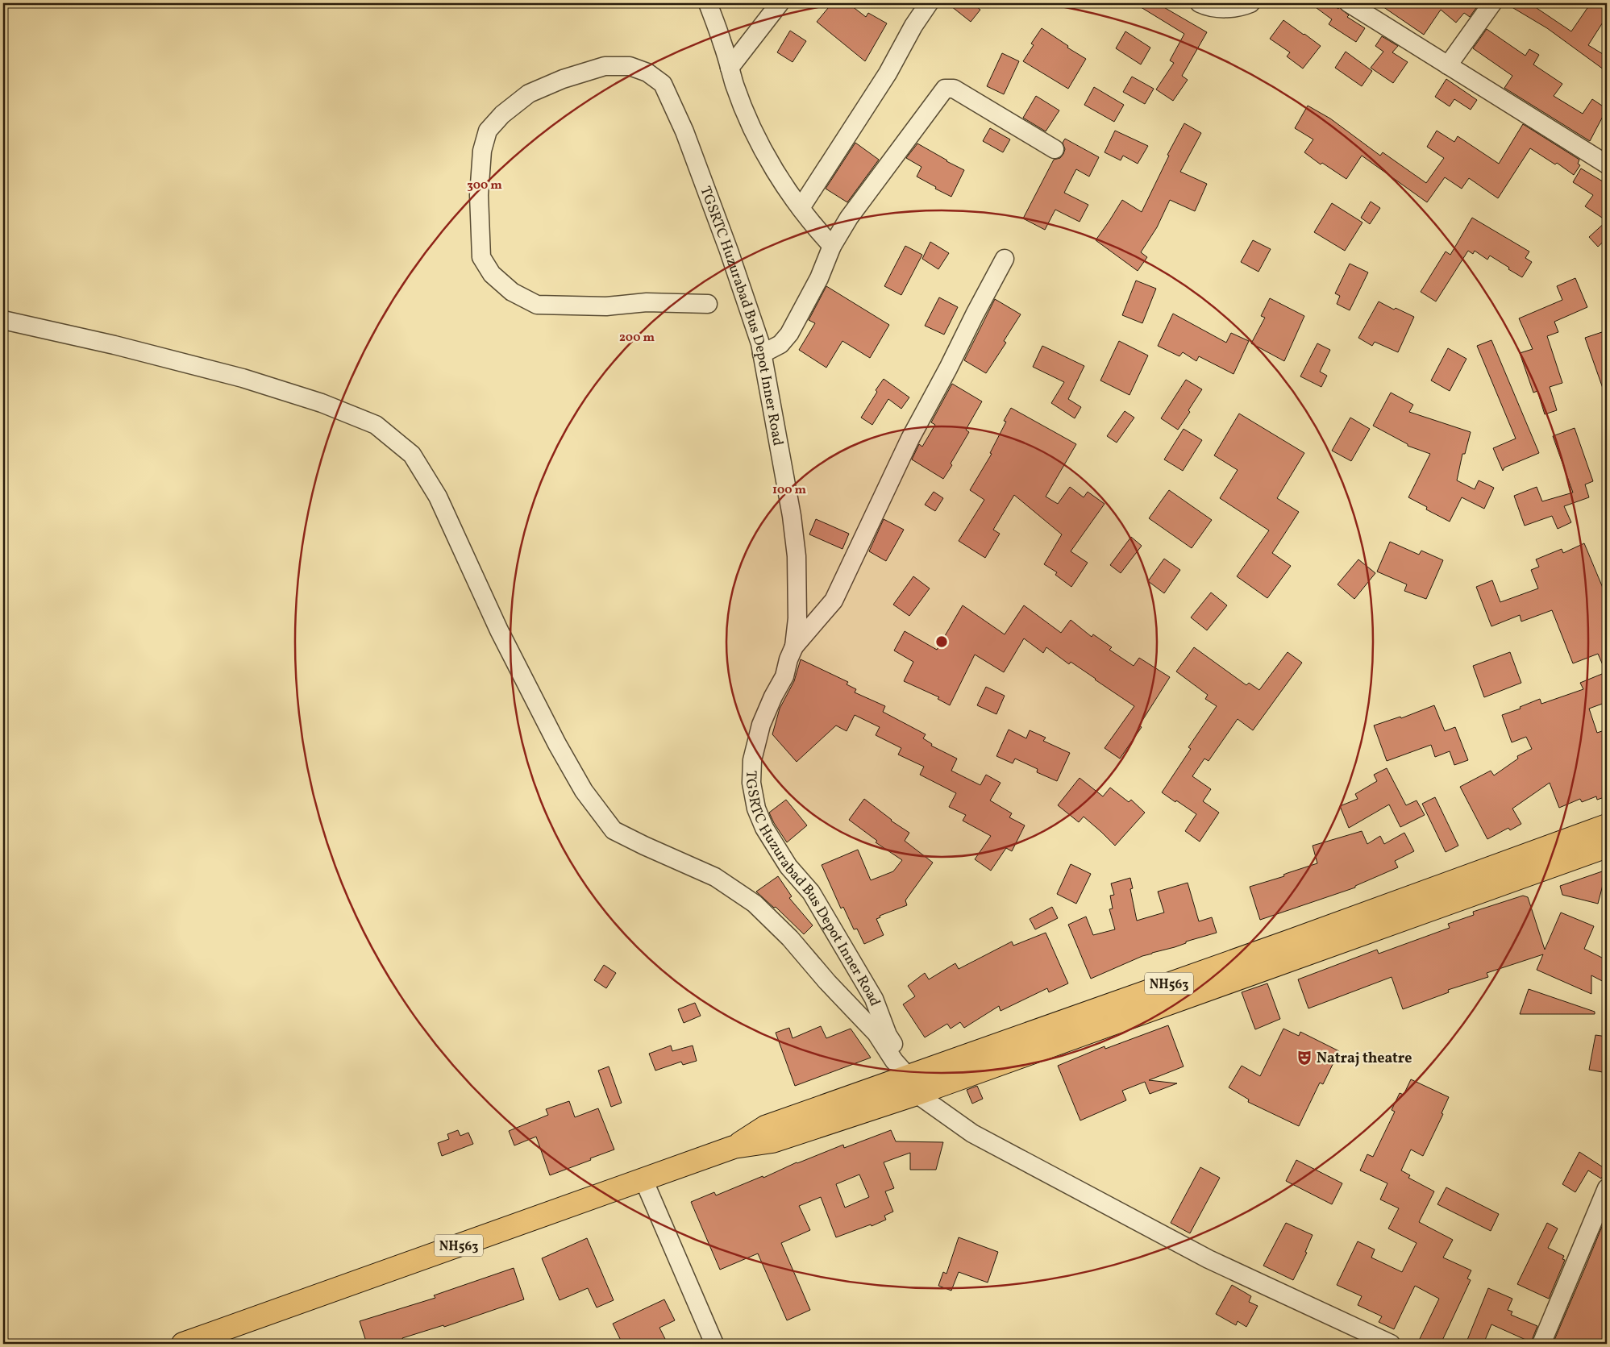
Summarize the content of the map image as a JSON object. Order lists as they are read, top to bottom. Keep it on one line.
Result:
{"streets":{"highway":["NH563"],"street":["TGSRTC Huzurabad Bus Depot Inner Road"]},"crossings":[["TGSRTC Huzurabad Bus Depot Inner Road","NH563"]],"places":{"theatre":["Natraj theatre"]},"rings":["300 m","200 m","100 m"]}
